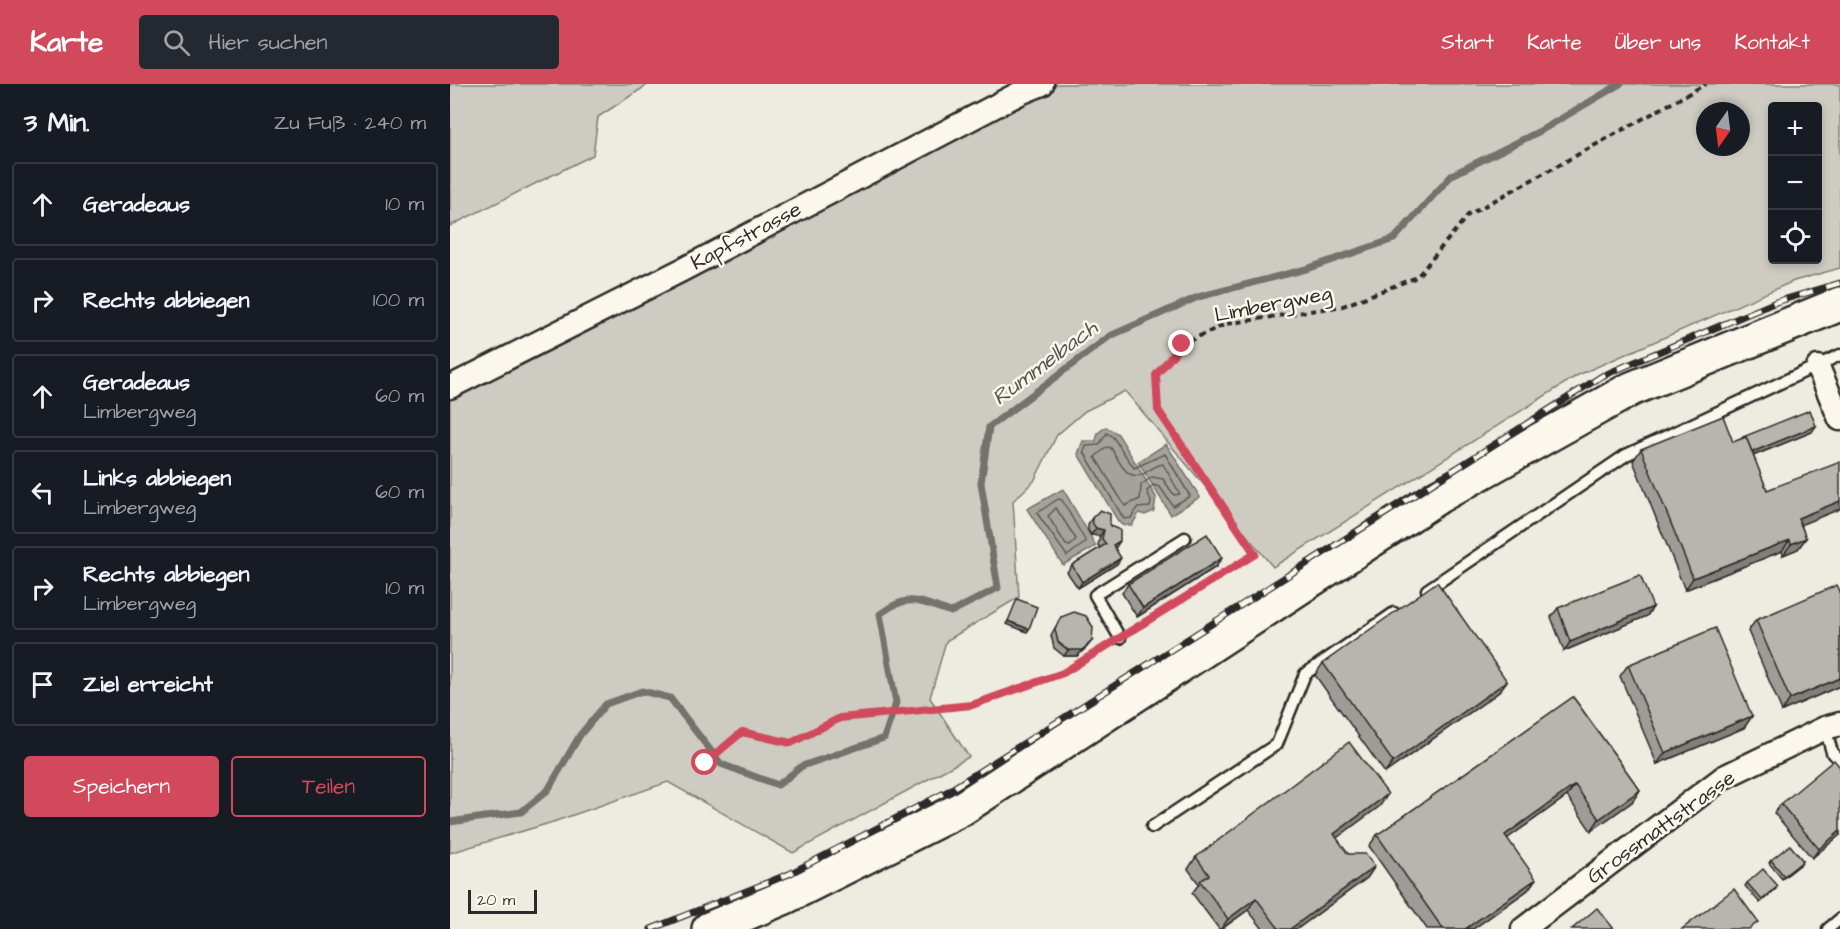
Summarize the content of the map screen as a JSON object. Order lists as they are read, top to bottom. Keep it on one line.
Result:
{"streets":{"street":["Kapfstrasse","Grossmattstrasse"],"path":["Limbergweg"]},"water":["Rummelbach"],"scale_bar":"20 m","north":"bottom","page":{"header":"Karte","search":"Hier suchen","nav":["Start","Karte","Über uns","Kontakt"],"heading":["3 Min.","Zu Fuß · 240 m"],"map_buttons":["+","−"],"list":[["Geradeaus","10 m"],["Rechts abbiegen","100 m"],["Geradeaus","Limbergweg","60 m"],["Links abbiegen","Limbergweg","60 m"],["Rechts abbiegen","Limbergweg","10 m"],"Ziel erreicht"],"buttons":["Speichern","Teilen"],"scale":"20 m"}}
